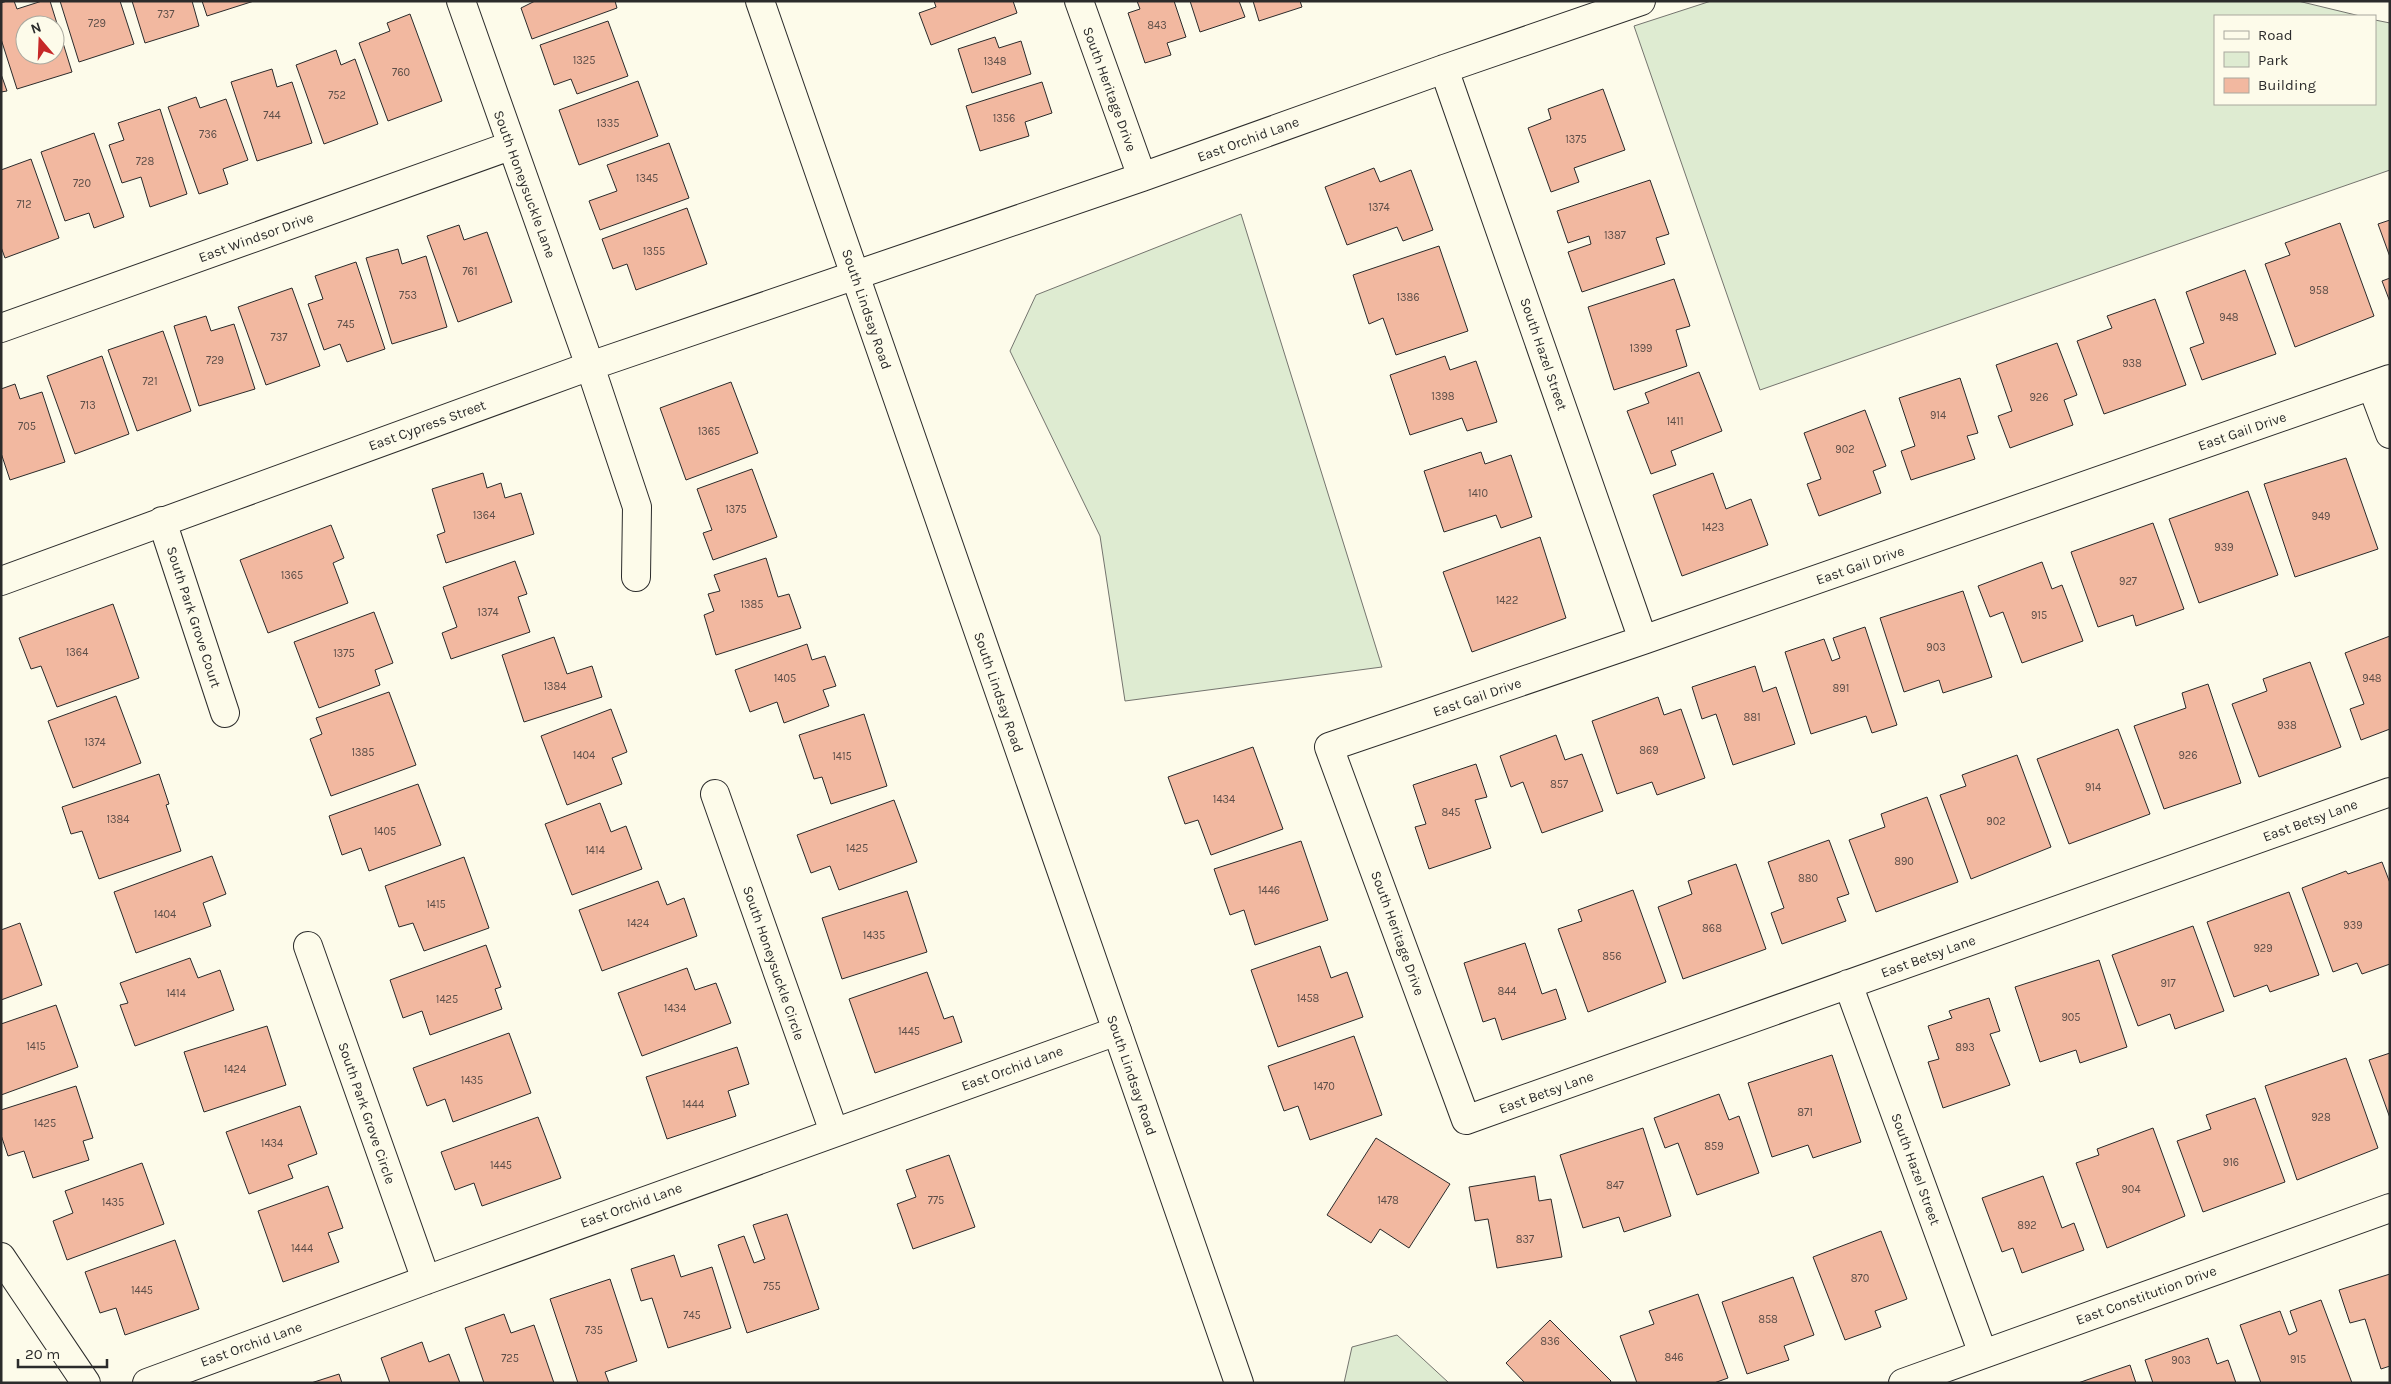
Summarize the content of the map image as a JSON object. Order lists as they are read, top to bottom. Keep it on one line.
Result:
{"streets":{"street":["South Heritage Drive","East Orchid Lane","South Honeysuckle Lane","East Windsor Drive","South Lindsay Road","South Hazel Street","East Cypress Street","East Gail Drive","South Park Grove Court","East Betsy Lane","South Honeysuckle Circle","South Park Grove Circle","East Constitution Drive"]},"crossings":[["South Heritage Drive","East Orchid Lane"],["South Heritage Drive","East Gail Drive"],["South Heritage Drive","East Betsy Lane"],["East Orchid Lane","South Lindsay Road"],["East Orchid Lane","South Hazel Street"],["East Orchid Lane","East Cypress Street"],["East Orchid Lane","South Honeysuckle Circle"],["East Orchid Lane","South Park Grove Circle"],["South Honeysuckle Lane","East Windsor Drive"],["South Honeysuckle Lane","East Cypress Street"],["South Lindsay Road","East Cypress Street"],["South Hazel Street","East Gail Drive"],["South Hazel Street","East Betsy Lane"],["South Hazel Street","East Constitution Drive"],["East Cypress Street","South Park Grove Court"]],"house_numbers":["737","729","843","1325","1348","760","752","744","1356","1335","736","1375","728","1345","720","712","1374","1387","1355","761","958","753","1386","948","745","737","1399","729","938","721","1398","926","713","914","1411","705","1365","902","1410","1375","1364","949","1423","939","1365","927","1422","1385","1374","915","903","1364","1375","1405","948","1384","891","881","938","1374","869","1385","1404","926","1415","857","914","1434","845","1384","902","1405","1425","1414","890","880","1446","1415","1404","1424","939","868","1435","929","856","917","844","1414","1458","1425","1434","905","1445","1415","893","1424","1435","1470","1444","871","928","1425","1434","859","916","1445","847","904","775","1478","1435","892","837","1444","870","755","1445","745","858","735","836","846","725","915","903"],"legend":["Road","Park","Building"],"scale_bar":"20 m","north":"top"}
